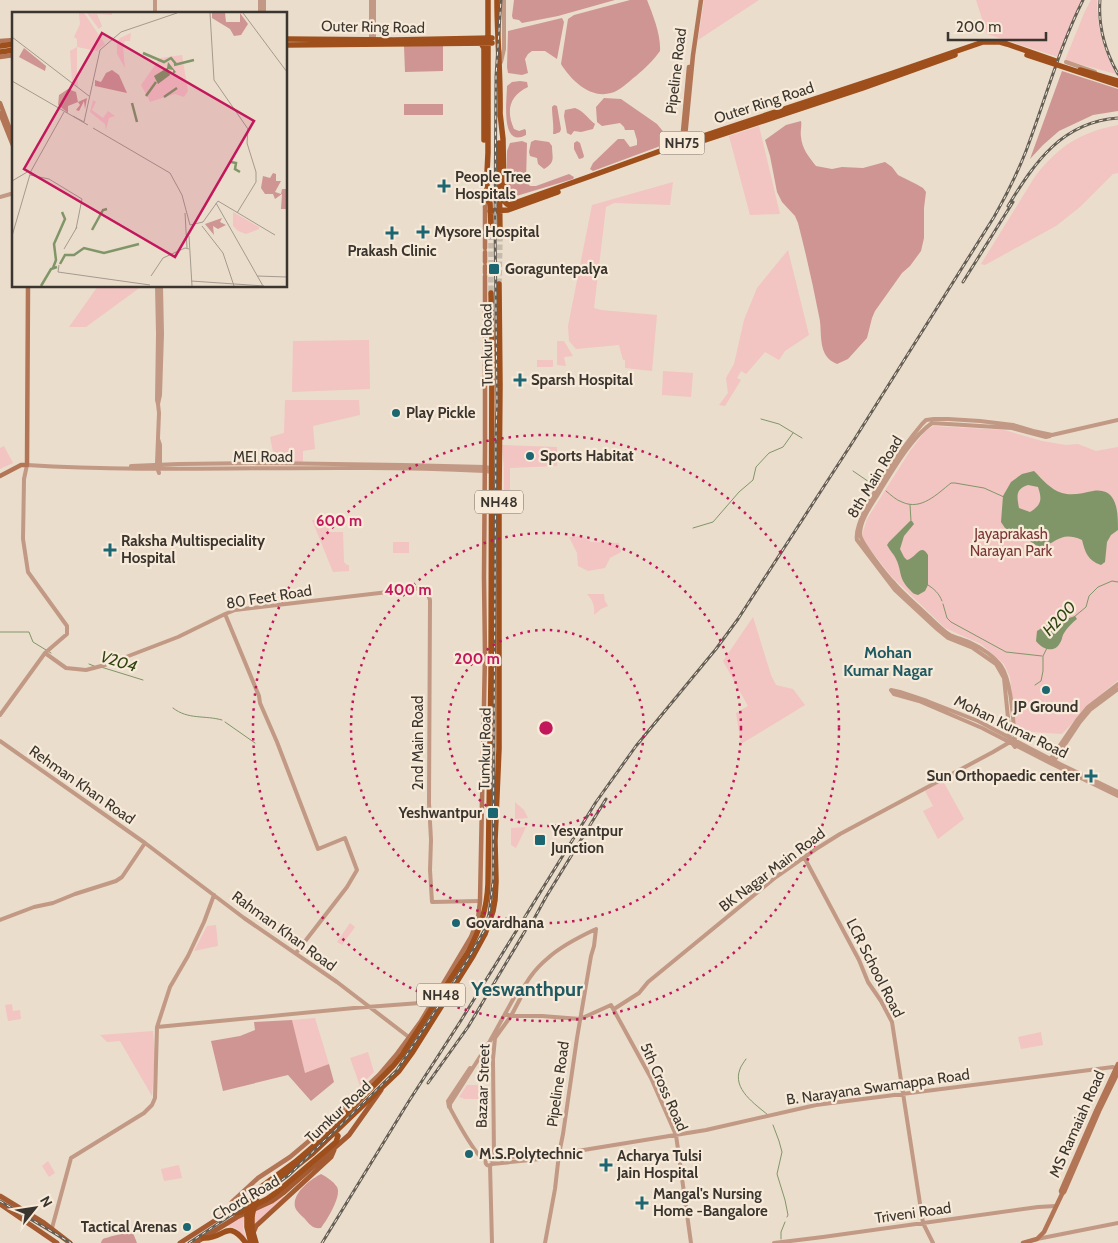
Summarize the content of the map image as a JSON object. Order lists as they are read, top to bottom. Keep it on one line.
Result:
{"streets":{"highway":["Outer Ring Road","NH75","Tumkur Road","NH48"],"main road":["Pipeline Road","MS Ramaiah Road","Chord Road"],"street":["MEI Road","8th Main Road","80 Feet Road","Mohan Kumar Road","2nd Main Road","Rehman Khan Road","BK Nagar Main Road","Rahman Khan Road","LCR School Road","Bazaar Street","5th Cross Road","B. Narayana Swamappa Road","Triveni Road"]},"crossings":[["Outer Ring Road","Pipeline Road"],["Pipeline Road","Bazaar Street"],["Pipeline Road","5th Cross Road"],["Pipeline Road","B. Narayana Swamappa Road"],["Tumkur Road","MEI Road"],["Tumkur Road","Rahman Khan Road"],["Tumkur Road","Chord Road"],["8th Main Road","Mohan Kumar Road"],["8th Main Road","BK Nagar Main Road"],["80 Feet Road","2nd Main Road"],["Mohan Kumar Road","BK Nagar Main Road"],["Rehman Khan Road","Rahman Khan Road"],["BK Nagar Main Road","LCR School Road"],["BK Nagar Main Road","5th Cross Road"],["LCR School Road","B. Narayana Swamappa Road"],["LCR School Road","Triveni Road"],["Bazaar Street","B. Narayana Swamappa Road"],["5th Cross Road","B. Narayana Swamappa Road"],["B. Narayana Swamappa Road","MS Ramaiah Road"],["MS Ramaiah Road","Triveni Road"]],"districts":["Mohan Kumar Nagar","Yeswanthpur"],"water":["H200","V204"],"parks":["Jayaprakash Narayan Park"],"places":{"health":["People Tree Hospitals","Mysore Hospital","Prakash Clinic","Sparsh Hospital","Raksha Multispeciality Hospital","Sun Orthopaedic center","Acharya Tulsi Jain Hospital","Mangal's Nursing Home -Bangalore"],"transit":["Goraguntepalya","Yeshwantpur","Yesvantpur Junction"],"other":["Play Pickle","Sports Habitat","JP Ground","Govardhana","M.S.Polytechnic","Tactical Arenas"]},"scale_bar":"200 m","north":"top right","rings":["600 m","400 m","200 m"]}
